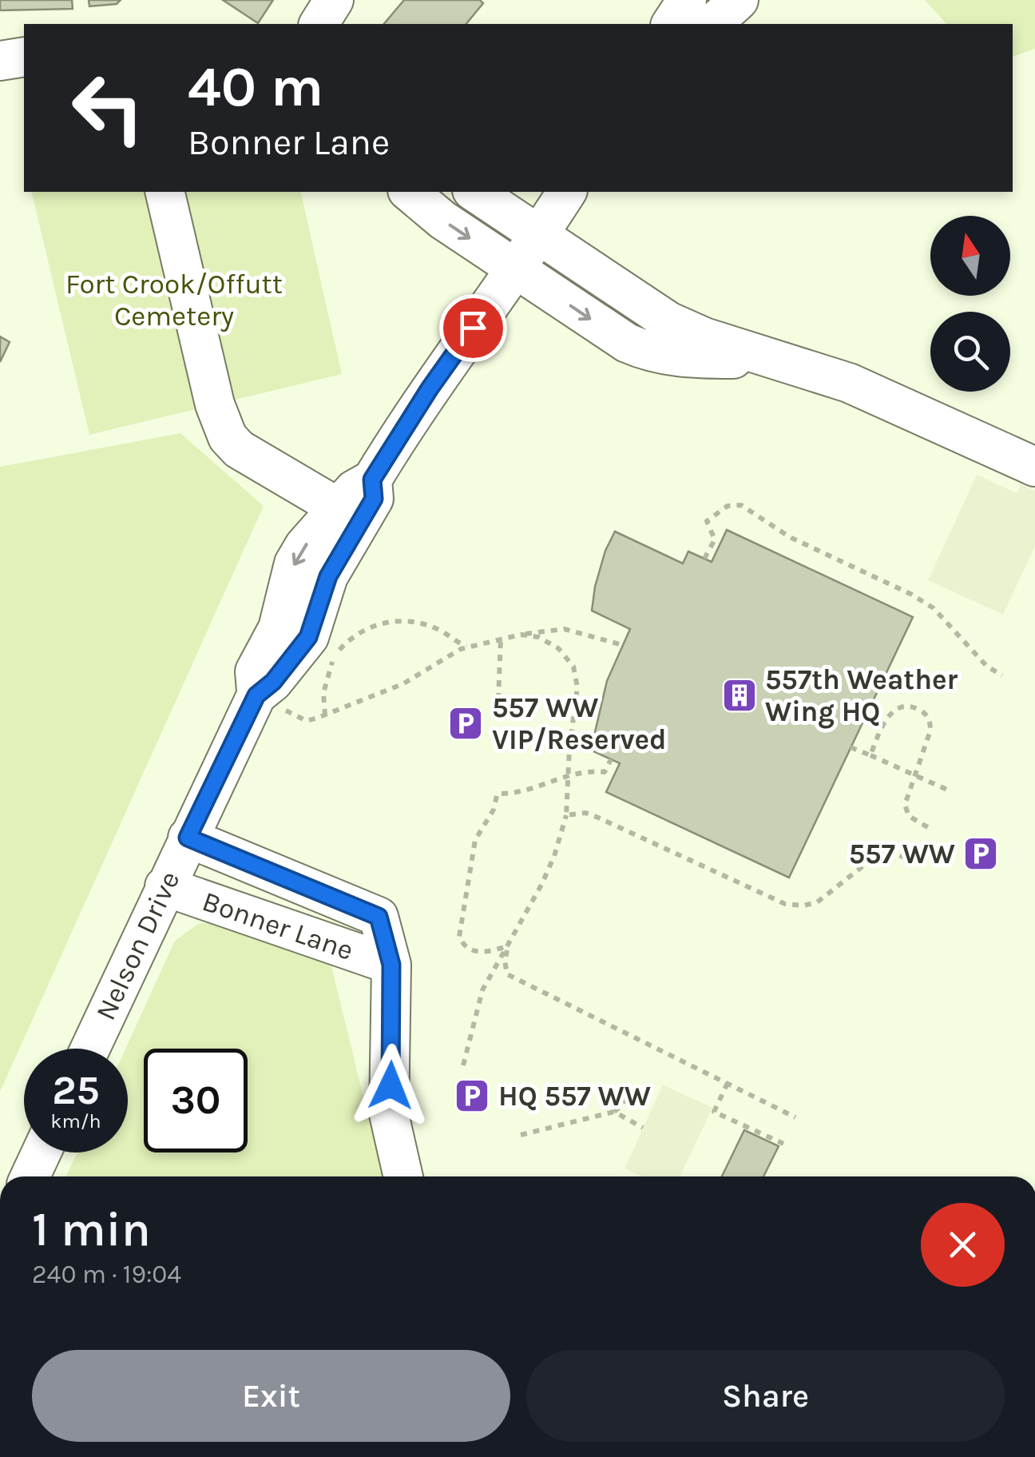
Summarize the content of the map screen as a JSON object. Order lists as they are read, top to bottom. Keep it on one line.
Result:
{"streets":{"street":["Bonner Lane","Nelson Drive"]},"crossings":[["Bonner Lane","Nelson Drive"]],"parks":["Fort Crook/Offutt Cemetery"],"places":{"building":["557th Weather Wing HQ"],"parking":["557 WW VIP/Reserved","557 WW","HQ 557 WW"]},"north":"top","page":{"turn":["40 m","Bonner Lane"],"speed":"25 km/h","limit":"30","heading":["1 min","240 m · 19:04"],"buttons":["Exit","Share"]}}
